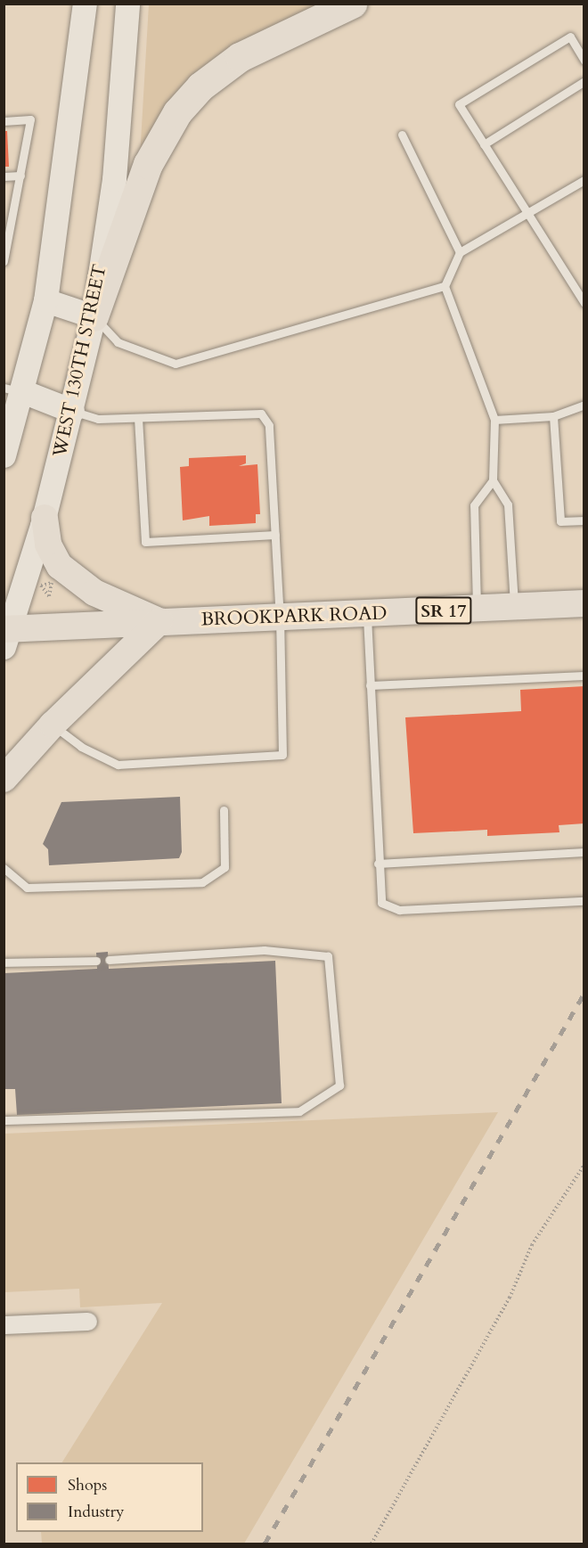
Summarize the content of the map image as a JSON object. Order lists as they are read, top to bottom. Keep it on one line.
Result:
{"streets":{"main road":["WEST 130TH STREET","SR 17","BROOKPARK ROAD"]},"crossings":[["WEST 130TH STREET","BROOKPARK ROAD"]],"legend":["Shops","Industry"]}
